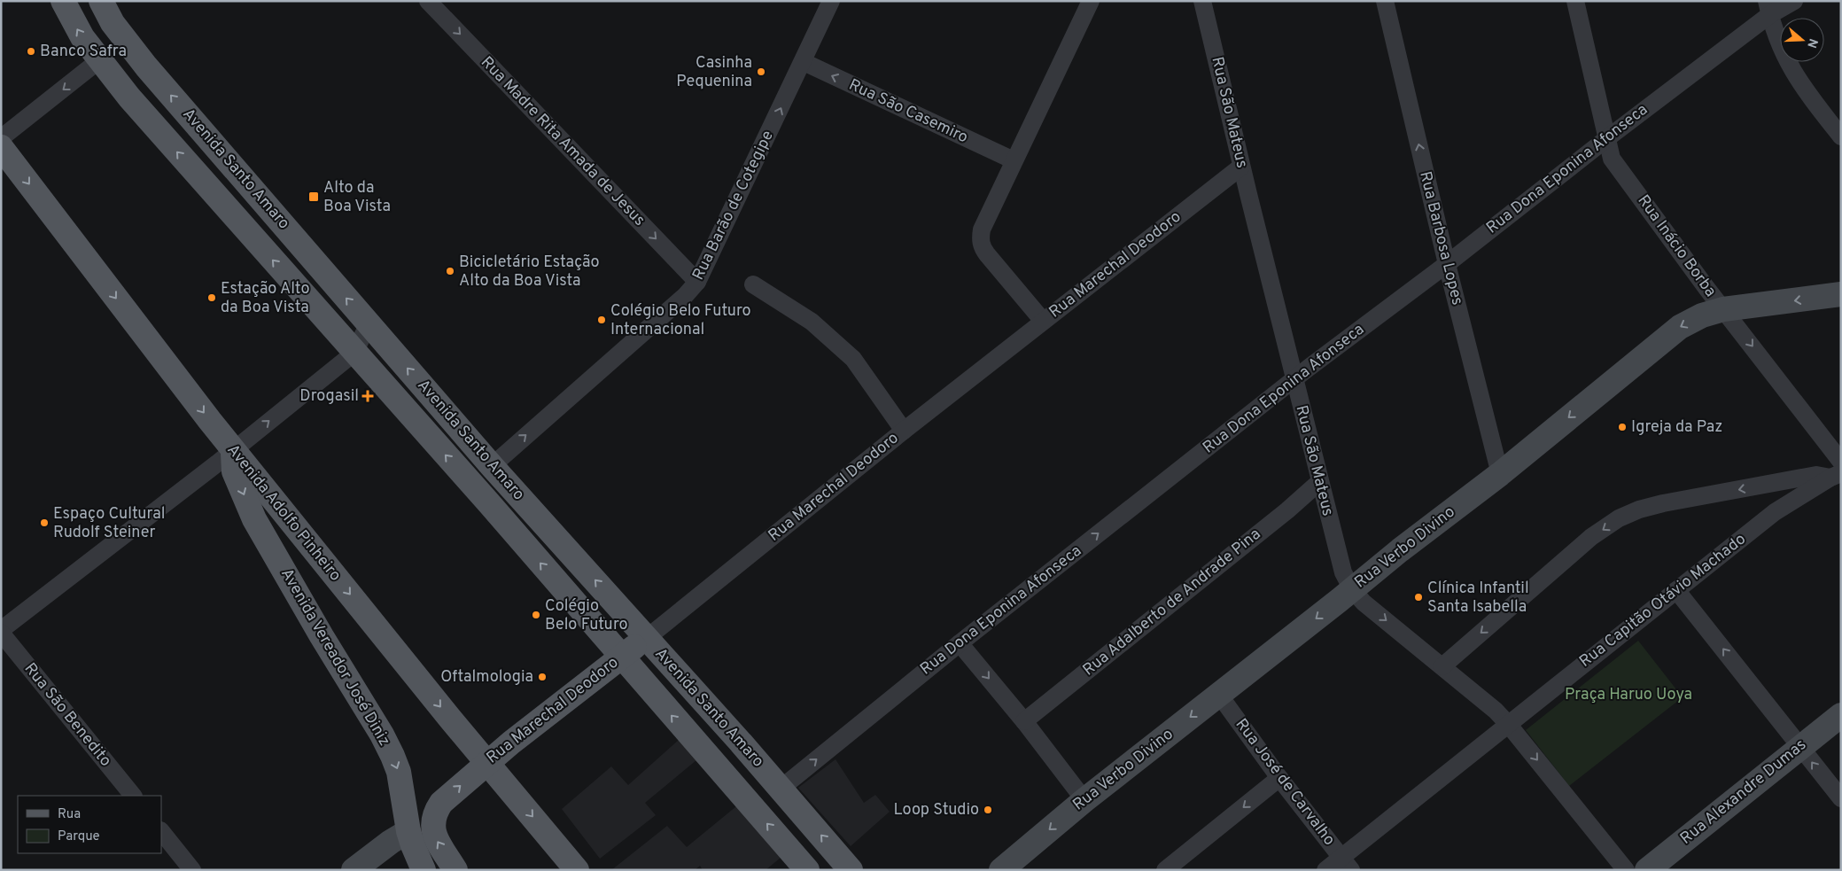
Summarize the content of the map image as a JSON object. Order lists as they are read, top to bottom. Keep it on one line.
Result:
{"streets":{"main road":["Avenida Santo Amaro","Rua Marechal Deodoro","Avenida Adolfo Pinheiro","Avenida Vereador José Diniz"],"street":["Rua São Casemiro","Rua São Mateus","Rua Madre Rita Amada de Jesus","Rua Dona Eponina Afonseca","Rua Barão de Cotegipe","Rua Barbosa Lopes","Rua Inácio Borba","Rua Verbo Divino","Rua Capitão Otávio Machado","Rua Adalberto de Andrade Pina","Rua São Benedito","Rua José de Carvalho","Rua Alexandre Dumas"]},"crossings":[["Rua São Casemiro","Rua Barão de Cotegipe"],["Rua São Mateus","Rua Dona Eponina Afonseca"],["Rua São Mateus","Rua Marechal Deodoro"],["Rua São Mateus","Rua Verbo Divino"],["Rua São Mateus","Rua Capitão Otávio Machado"],["Rua São Mateus","Rua Adalberto de Andrade Pina"],["Rua Madre Rita Amada de Jesus","Rua Barão de Cotegipe"],["Avenida Santo Amaro","Rua Dona Eponina Afonseca"],["Avenida Santo Amaro","Rua Barão de Cotegipe"],["Avenida Santo Amaro","Rua Marechal Deodoro"],["Rua Dona Eponina Afonseca","Rua Barbosa Lopes"],["Rua Dona Eponina Afonseca","Rua Inácio Borba"],["Rua Barbosa Lopes","Rua Verbo Divino"],["Rua Inácio Borba","Rua Verbo Divino"],["Rua Marechal Deodoro","Avenida Adolfo Pinheiro"],["Avenida Adolfo Pinheiro","Avenida Vereador José Diniz"],["Rua Verbo Divino","Rua José de Carvalho"],["Rua Capitão Otávio Machado","Rua José de Carvalho"]],"one_way":["Rua São Casemiro","Rua Madre Rita Amada de Jesus","Avenida Santo Amaro","Rua Dona Eponina Afonseca","Rua Barão de Cotegipe","Rua Barbosa Lopes","Rua Inácio Borba","Avenida Adolfo Pinheiro","Avenida Vereador José Diniz"],"parks":["Praça Haruo Uoya"],"places":{"other":["Banco Safra","Casinha Pequenina","Bicicletário Estação Alto da Boa Vista","Estação Alto da Boa Vista","Colégio Belo Futuro Internacional","Igreja da Paz","Espaço Cultural Rudolf Steiner","Clínica Infantil Santa Isabella","Colégio Belo Futuro","Oftalmologia","Loop Studio"],"transit":["Alto da Boa Vista"],"health":["Drogasil"]},"legend":["Rua","Parque"],"north":"right"}
